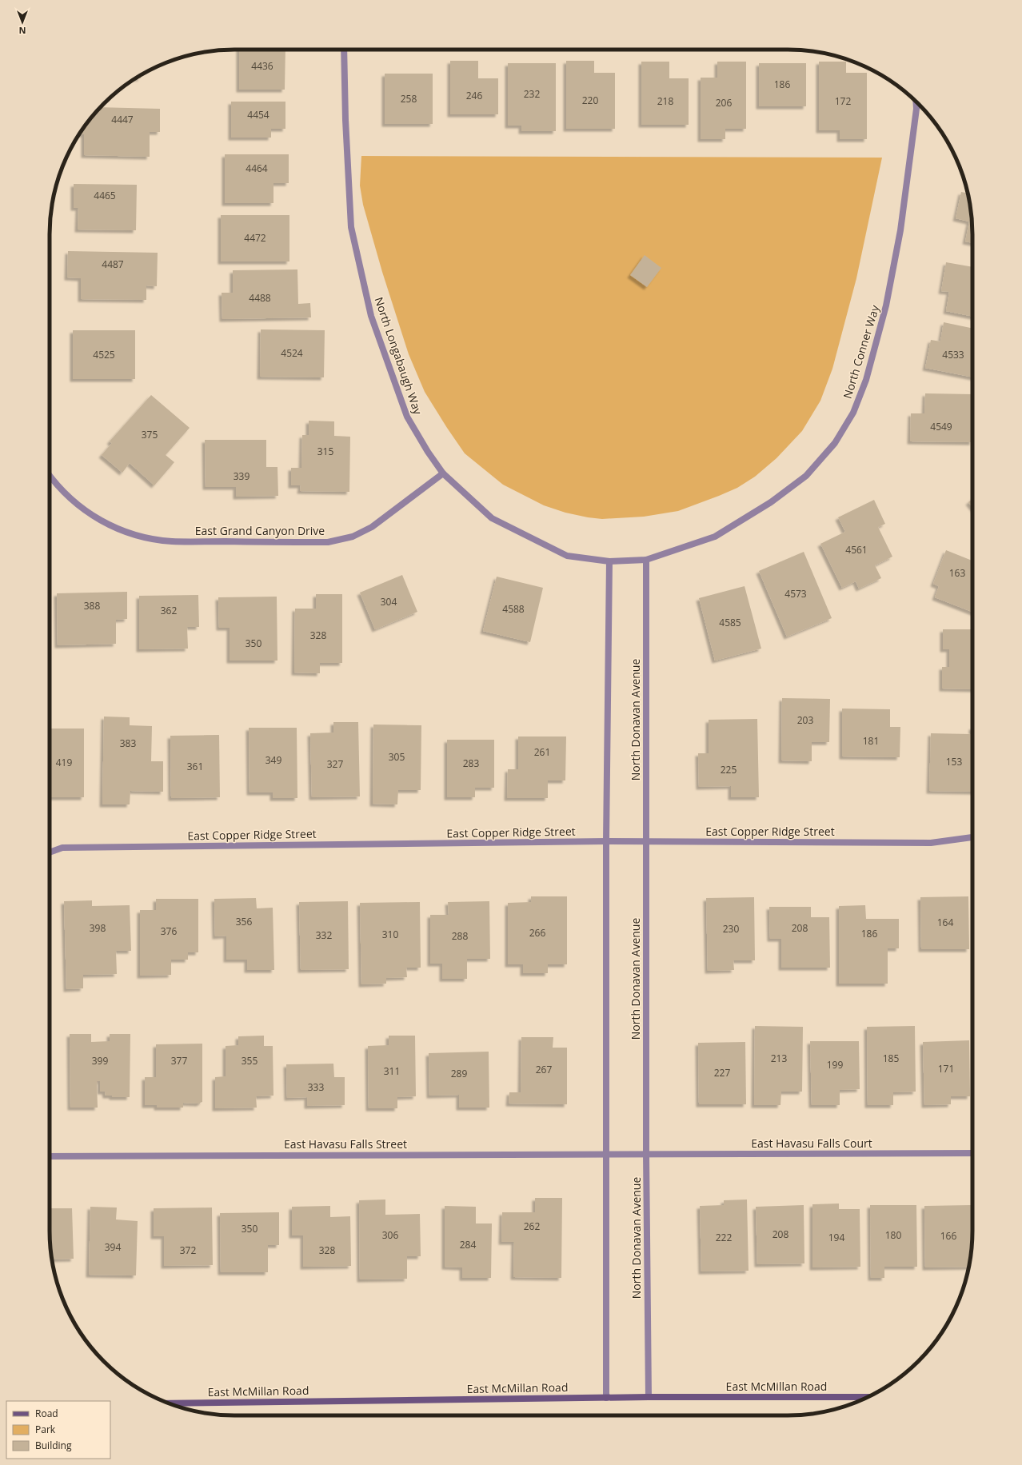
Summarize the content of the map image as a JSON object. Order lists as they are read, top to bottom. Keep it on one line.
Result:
{"streets":{"main road":["East McMillan Road"],"street":["North Conner Way","North Longabaugh Way","East Grand Canyon Drive","North Donavan Avenue","East Copper Ridge Street","East Havasu Falls Court","East Havasu Falls Street"]},"crossings":[["North Conner Way","North Longabaugh Way"],["North Conner Way","North Donavan Avenue"],["North Longabaugh Way","East Grand Canyon Drive"],["North Donavan Avenue","East Copper Ridge Street"],["North Donavan Avenue","East Havasu Falls Court"],["North Donavan Avenue","East Havasu Falls Street"],["North Donavan Avenue","East McMillan Road"],["East Havasu Falls Court","East Havasu Falls Street"]],"house_numbers":["4436","186","232","246","258","220","218","172","206","4454","4447","4464","4465","4472","4487","4488","4524","4525","4533","4549","375","315","339","4561","163","4573","304","388","4588","362","4585","328","350","203","181","383","261","305","349","153","419","283","327","361","225","356","164","398","208","230","376","266","186","310","332","288","213","185","399","377","355","199","171","267","311","227","289","333","262","350","208","306","180","166","222","194","284","394","372","328"],"legend":["Road","Park","Building"],"north":"bottom"}
